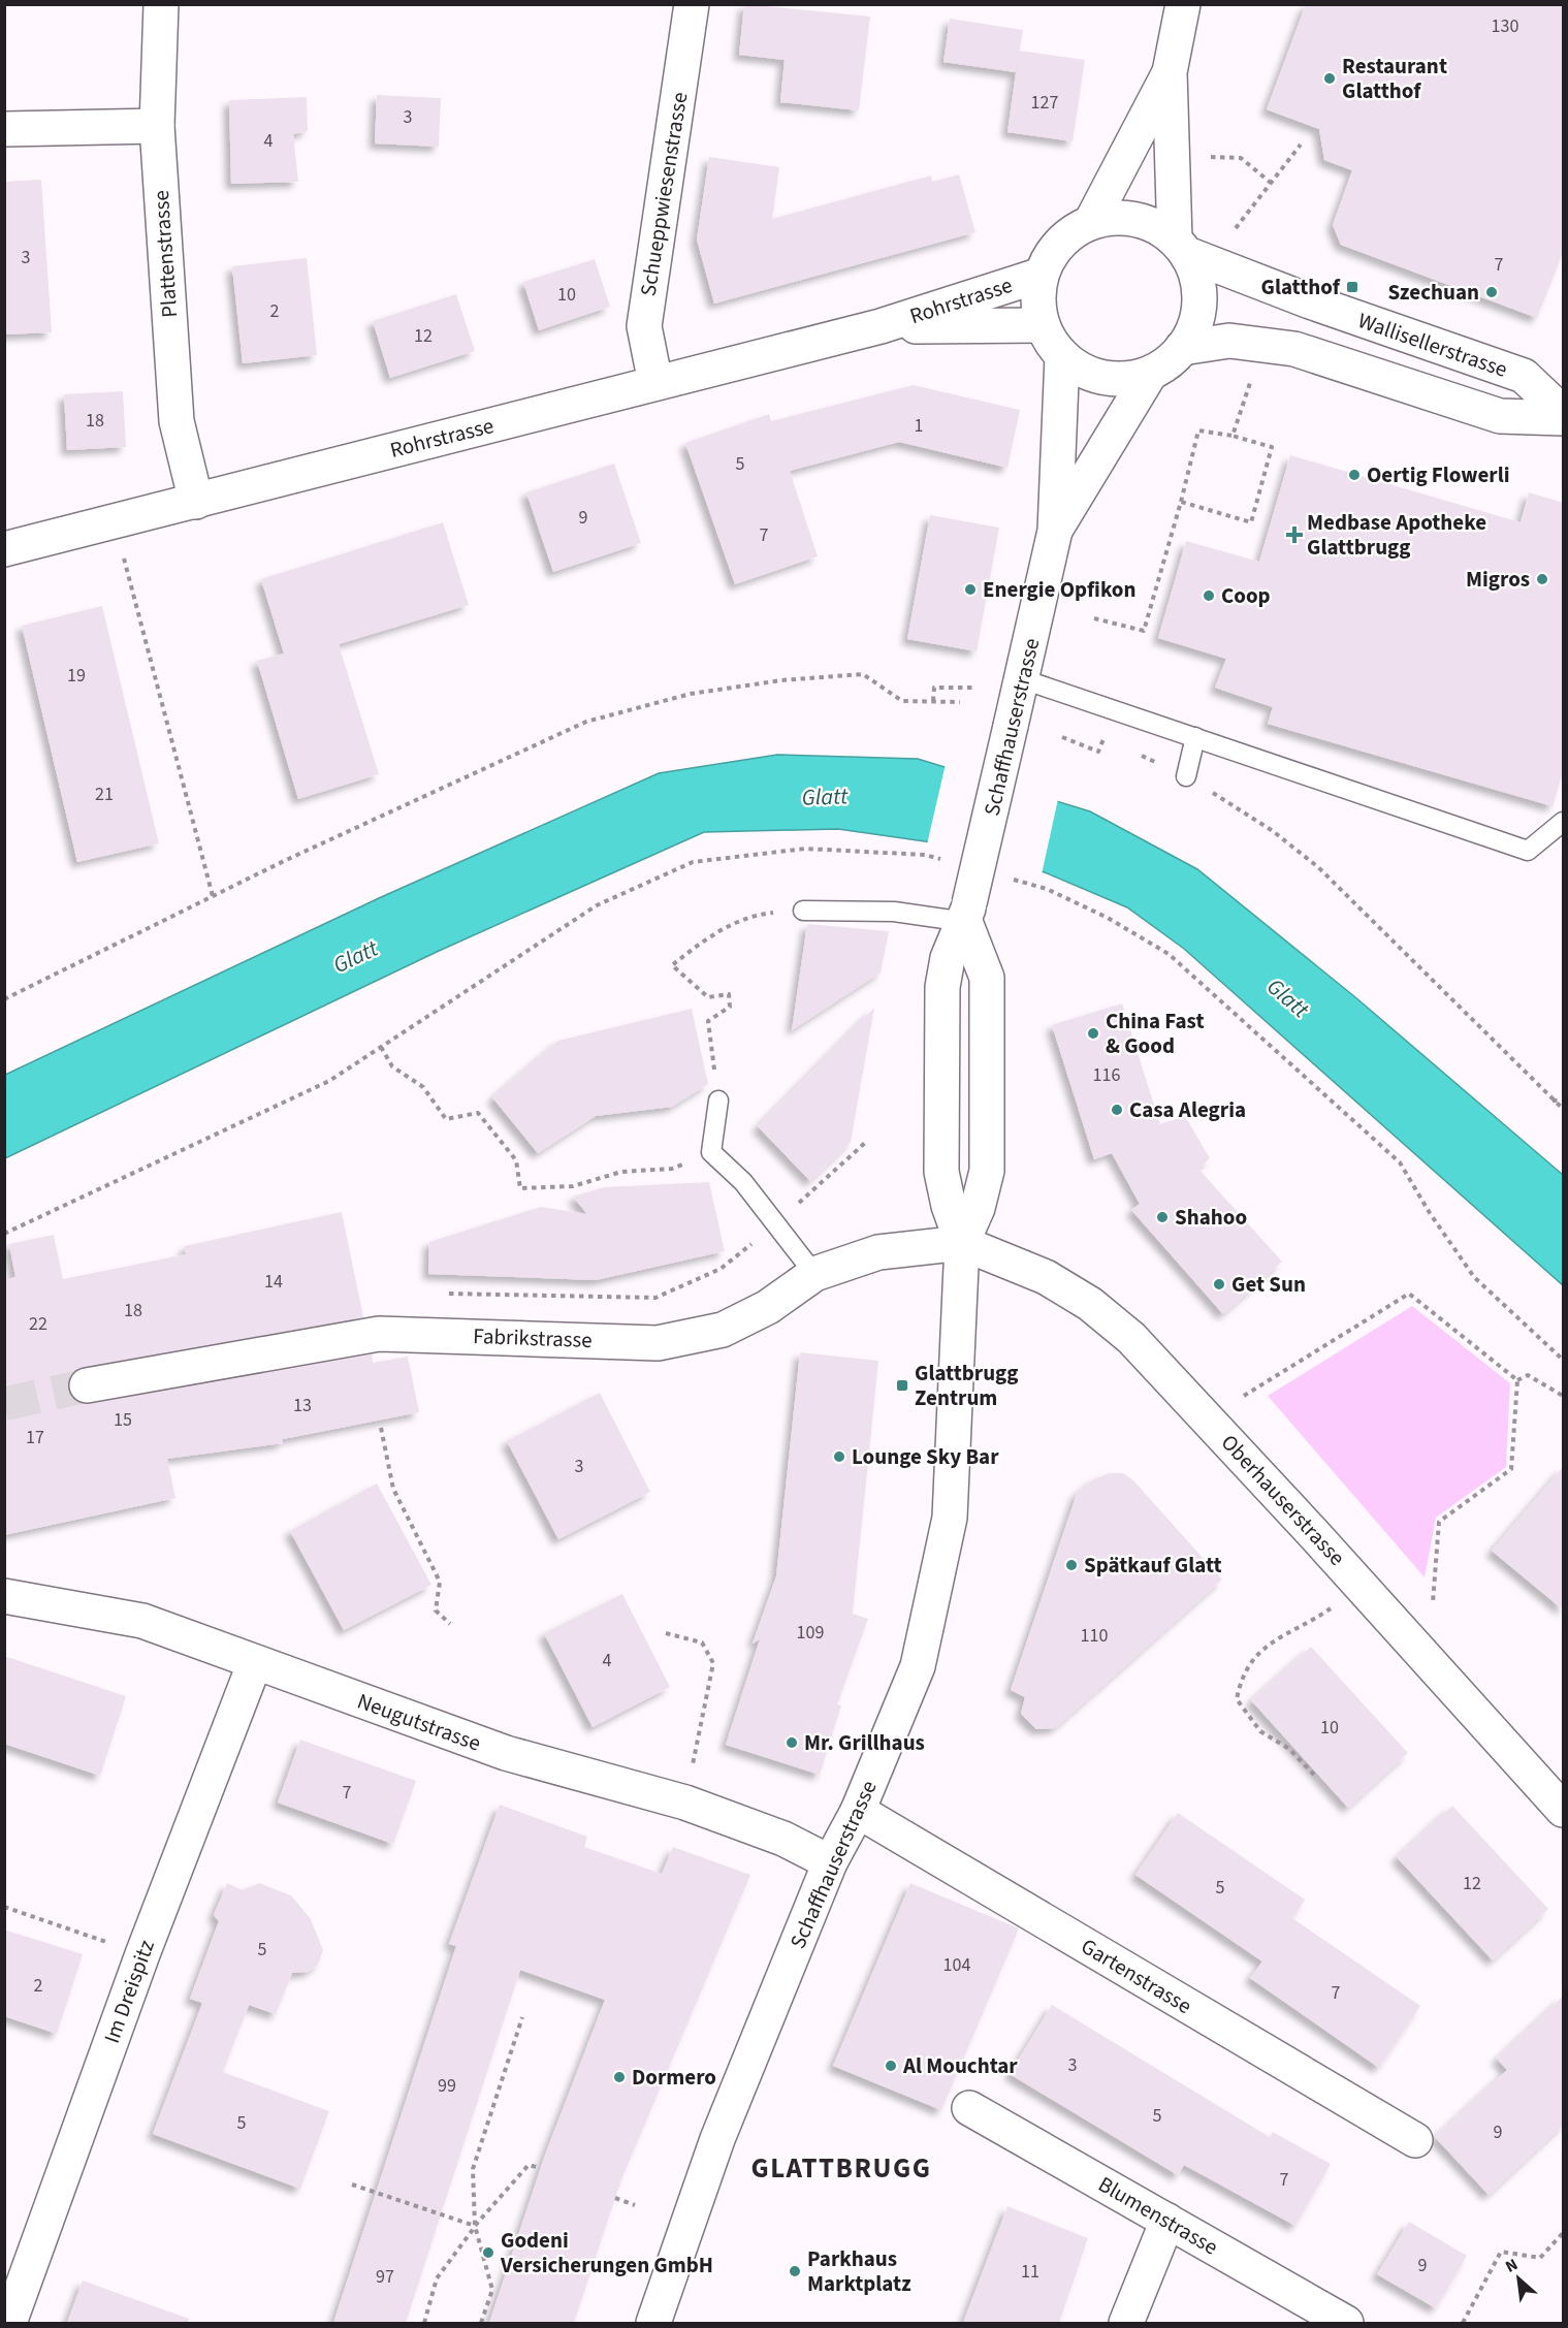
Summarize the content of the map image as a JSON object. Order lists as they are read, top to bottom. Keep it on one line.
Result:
{"streets":{"main road":["Schueppwiesenstrasse","Plattenstrasse","Rohrstrasse","Wallisellerstrasse","Schaffhauserstrasse","Fabrikstrasse","Oberhauserstrasse","Neugutstrasse","Gartenstrasse","Im Dreispitz","Blumenstrasse"]},"crossings":[["Schueppwiesenstrasse","Rohrstrasse"],["Plattenstrasse","Rohrstrasse"],["Rohrstrasse","Wallisellerstrasse"],["Rohrstrasse","Schaffhauserstrasse"],["Wallisellerstrasse","Schaffhauserstrasse"],["Schaffhauserstrasse","Fabrikstrasse"],["Schaffhauserstrasse","Oberhauserstrasse"],["Schaffhauserstrasse","Neugutstrasse"],["Schaffhauserstrasse","Gartenstrasse"],["Fabrikstrasse","Oberhauserstrasse"],["Neugutstrasse","Im Dreispitz"]],"districts":["GLATTBRUGG"],"water":["Glatt"],"places":{"other":["Restaurant Glatthof","Szechuan","Oertig Flowerli","Migros","Energie Opfikon","Coop","China Fast & Good","Casa Alegria","Shahoo","Get Sun","Lounge Sky Bar","Spätkauf Glatt","Mr. Grillhaus","Al Mouchtar","Dormero","Godeni Versicherungen GmbH","Parkhaus Marktplatz"],"transit":["Glatthof","Glattbrugg Zentrum"],"health":["Medbase Apotheke Glattbrugg"]},"house_numbers":["130","127","3","4","3","7","10","2","12","18","1","5","9","7","19","21","116","14","18","22","13","15","17","3","109","110","4","10","7","12","5","5","104","2","7","3","99","5","5","9","7","9","11","97"],"north":"top left"}
